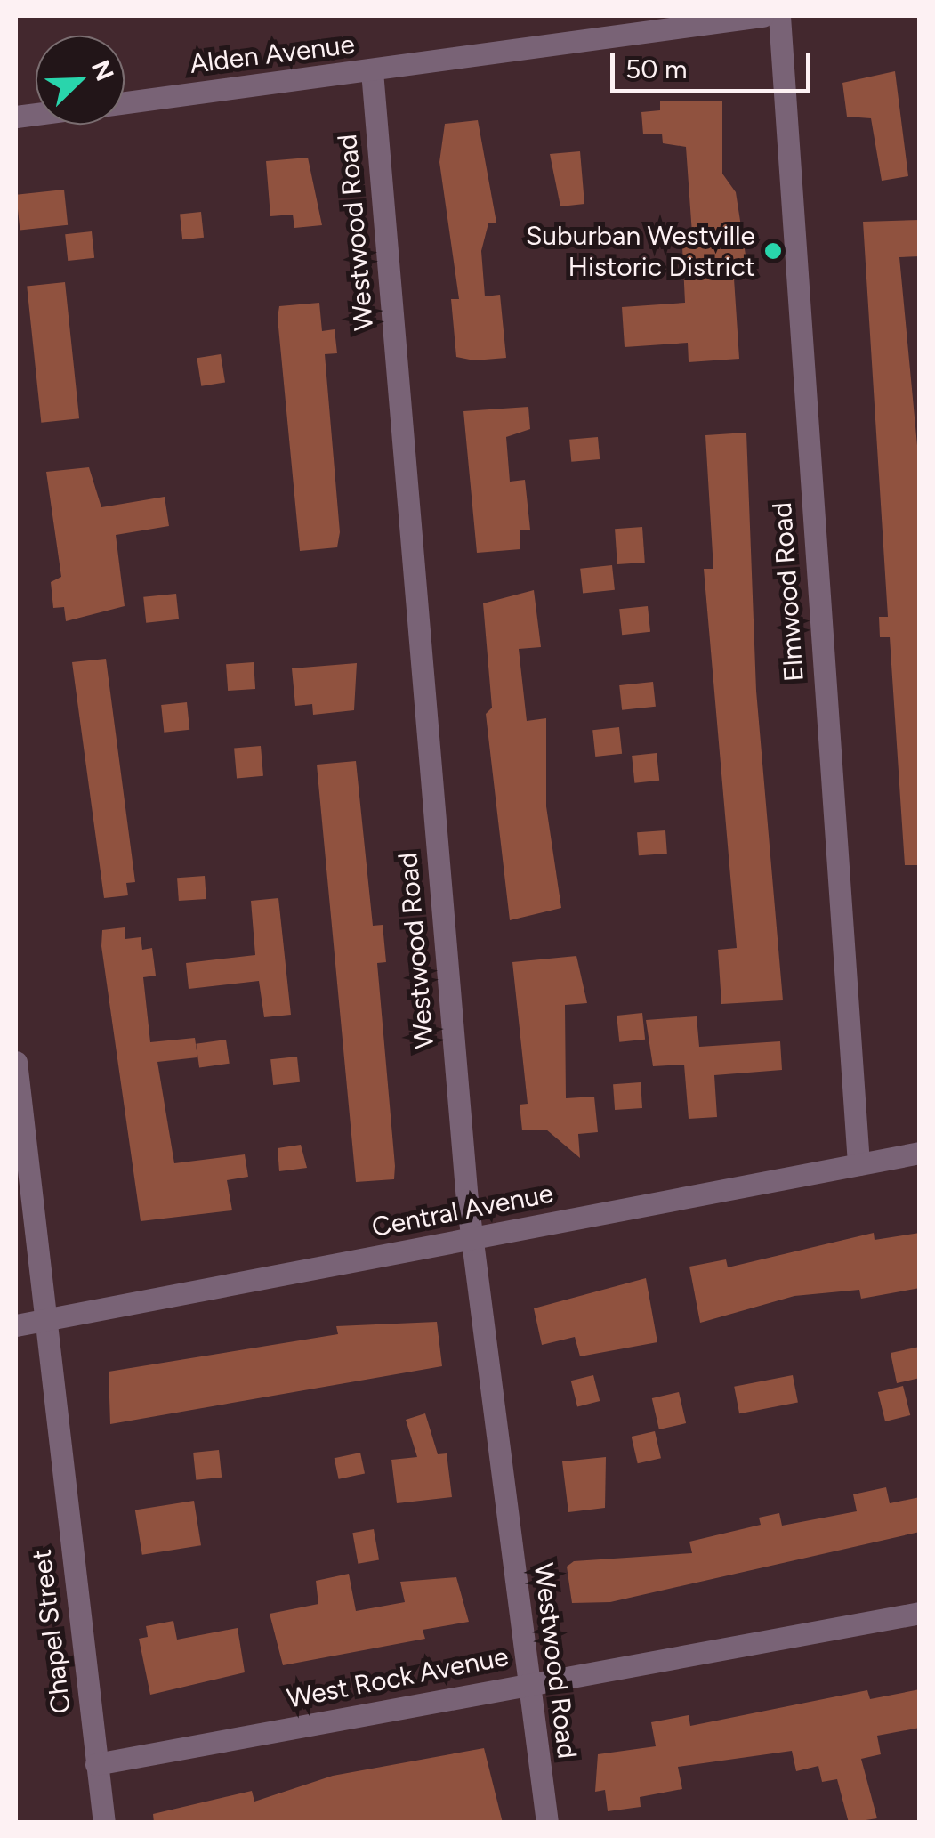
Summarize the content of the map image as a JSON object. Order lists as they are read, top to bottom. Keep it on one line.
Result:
{"streets":{"street":["Alden Avenue","Westwood Road","Elmwood Road","Central Avenue","Chapel Street","West Rock Avenue"]},"crossings":[["Alden Avenue","Westwood Road"],["Westwood Road","Central Avenue"],["Westwood Road","West Rock Avenue"],["Elmwood Road","Central Avenue"],["Central Avenue","Chapel Street"],["Chapel Street","West Rock Avenue"]],"places":["Suburban Westville Historic District"],"scale_bar":"50 m","north":"top right"}
